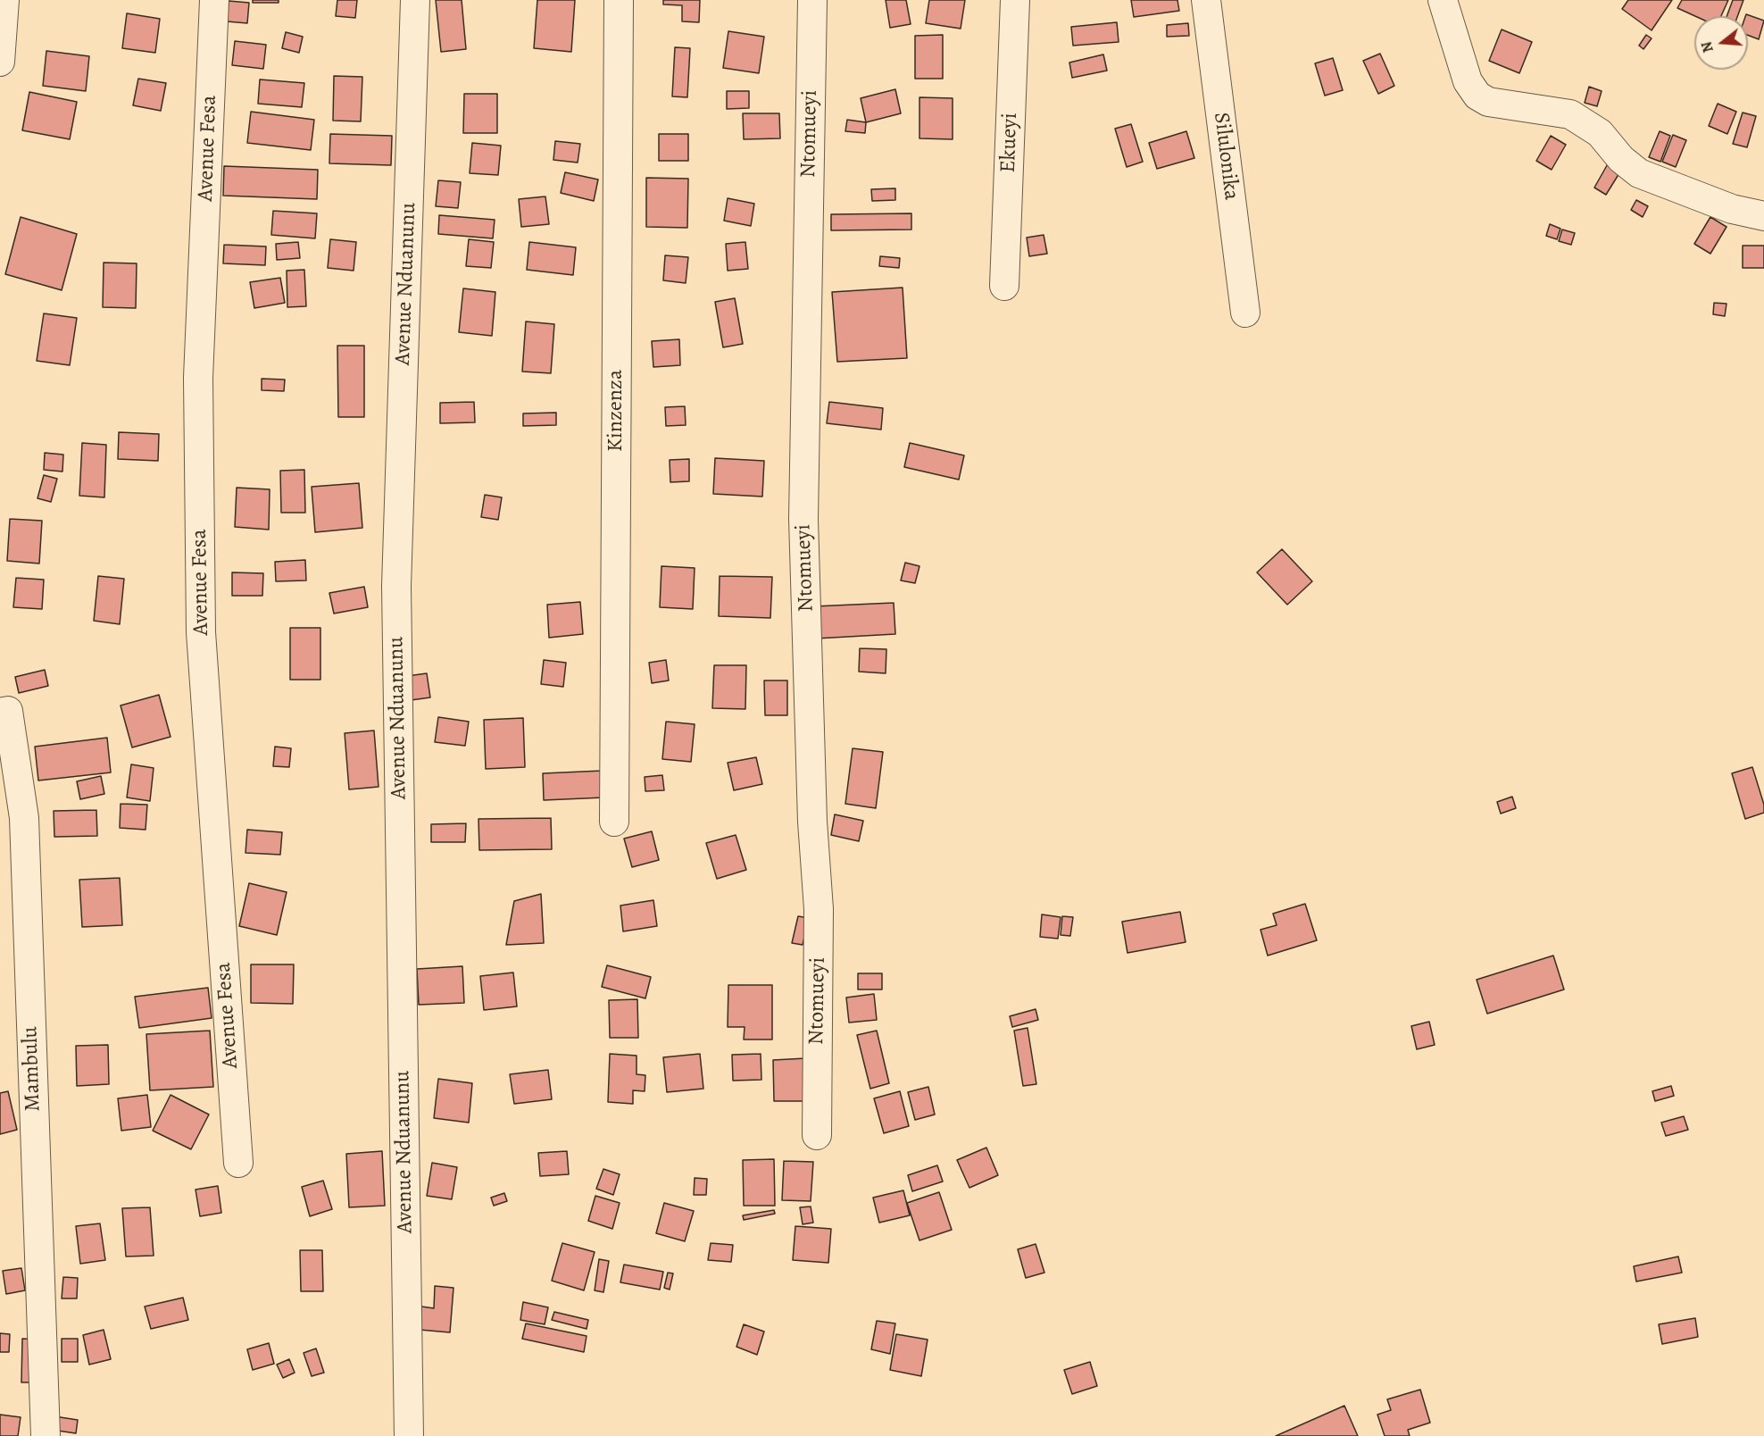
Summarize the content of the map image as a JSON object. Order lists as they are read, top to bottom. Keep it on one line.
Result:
{"streets":{"street":["Ntomueyi","Ekueyi","Avenue Fesa","Silulonika","Avenue Nduanunu","Kinzenza","Mambulu"]},"north":"left"}
